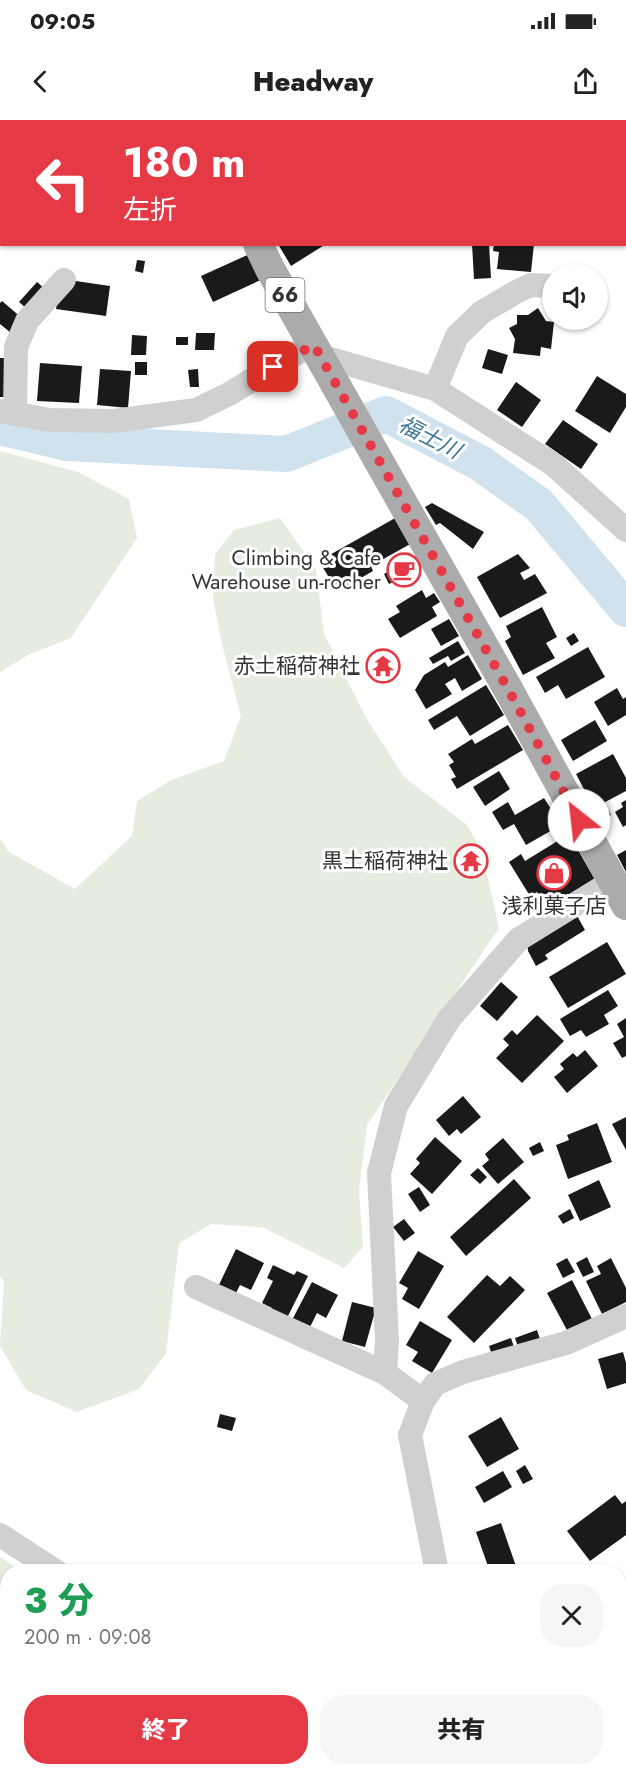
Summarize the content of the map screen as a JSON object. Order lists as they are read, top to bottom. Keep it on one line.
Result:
{"streets":{"main road":["66"]},"water":["福士川"],"places":{"cafe":["Climbing & Cafe Warehouse un-rocher"],"temple":["赤土稲荷神社","黒土稲荷神社"],"shop":["浅利菓子店"]},"page":{"status":"09:05","header":"Headway","turn":["180 m","左折"],"heading":["3 分","200 m · 09:08"],"buttons":["終了","共有"]}}
